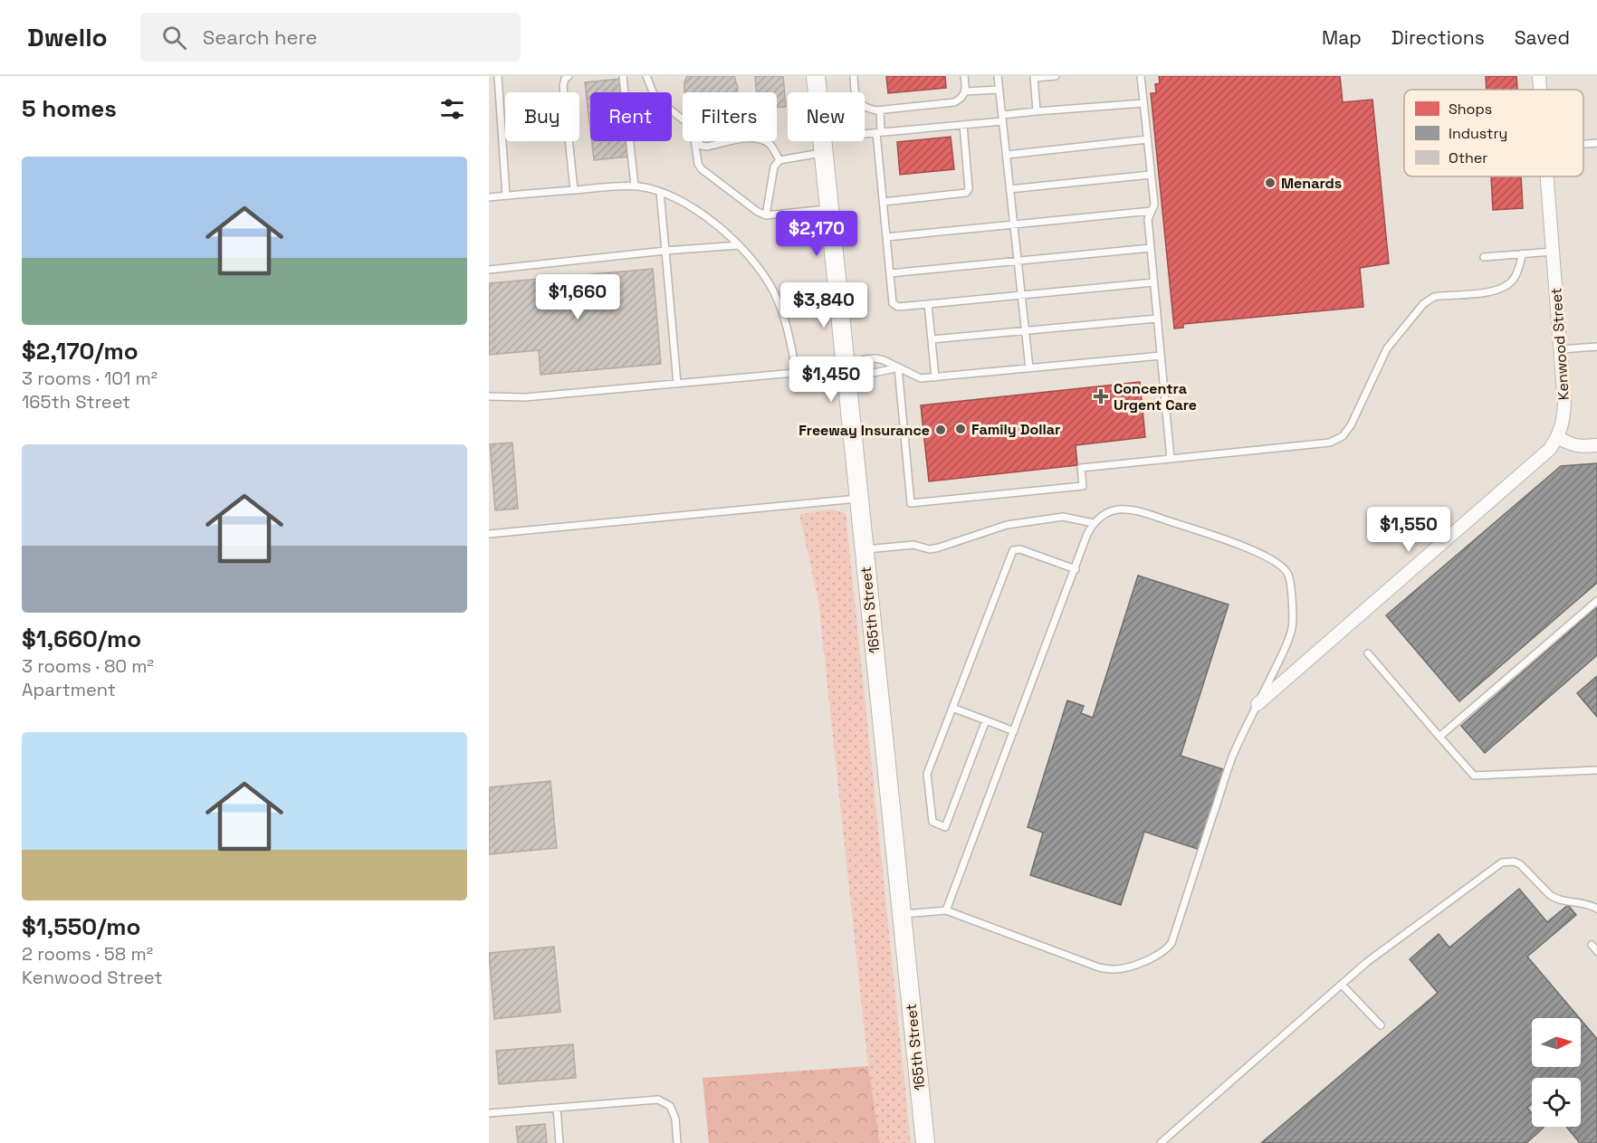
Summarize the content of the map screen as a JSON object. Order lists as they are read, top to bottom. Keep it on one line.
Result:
{"streets":{"main road":["165th Street"],"street":["Kenwood Street"]},"places":{"other":["Menards","Family Dollar","Freeway Insurance"],"health":["Concentra Urgent Care"]},"legend":["Shops","Industry","Other"],"north":"right","page":{"header":"Dwello","search":"Search here","nav":["Map","Directions","Saved"],"heading":"5 homes","chip":["Buy","Rent","Filters","New"],"list":[{"name":"$2,170/mo","note":"3 rooms · 101 m² · 165th Street"},{"name":"$1,660/mo","note":"3 rooms · 80 m² · Apartment"},{"name":"$1,550/mo","note":"2 rooms · 58 m² · Kenwood Street"}],"price":["$2,170","$1,660","$3,840","$1,450","$1,550"]}}
